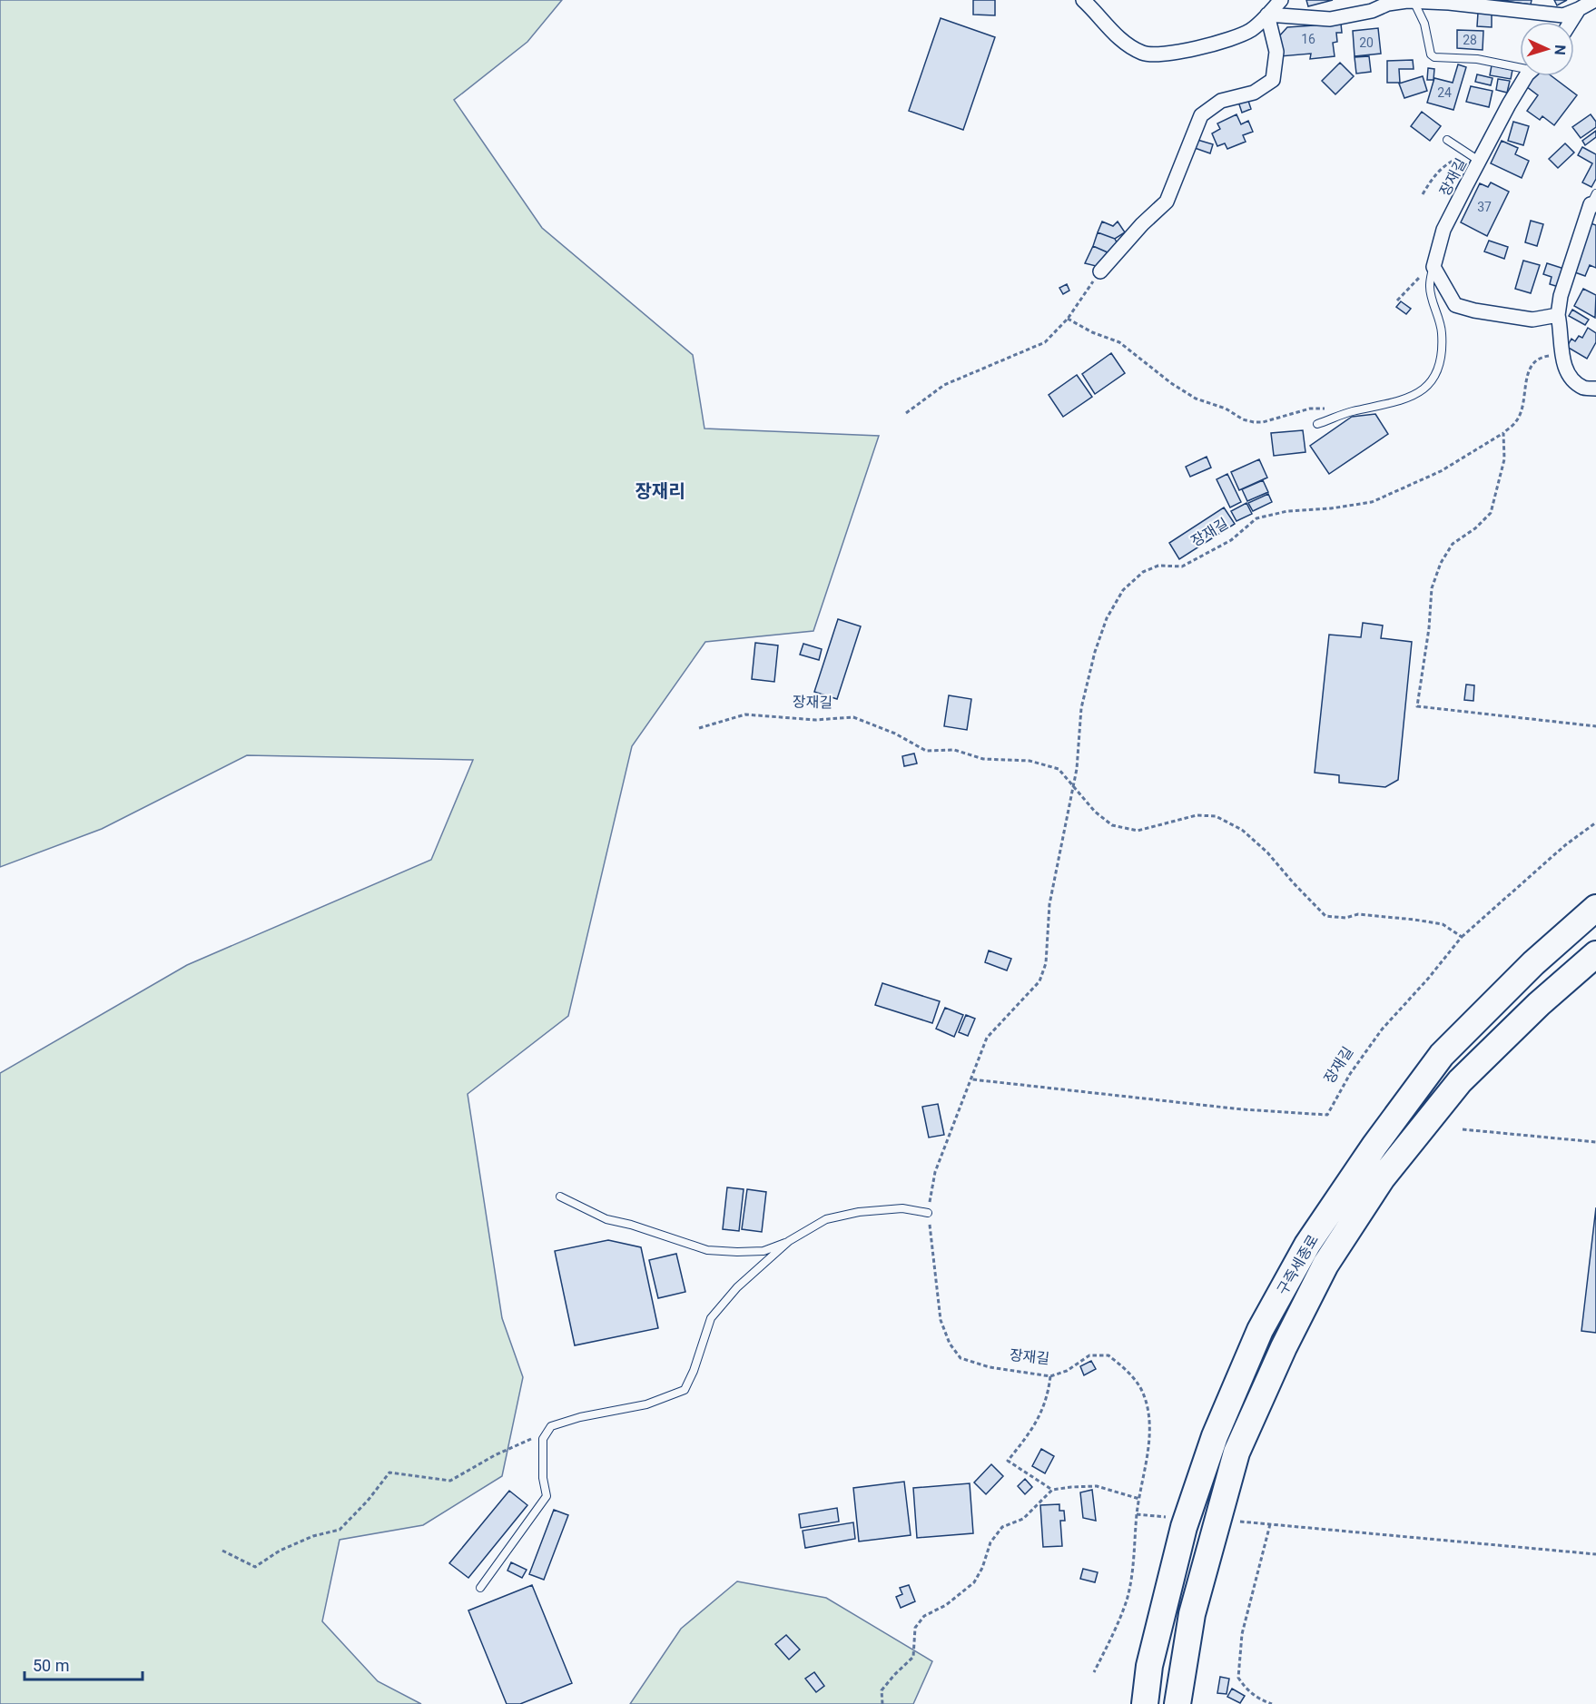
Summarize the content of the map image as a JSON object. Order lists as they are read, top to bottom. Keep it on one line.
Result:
{"streets":{"highway":["구즉세종로"],"street":["장재길"]},"districts":["장재리"],"house_numbers":["16","28","20","24","37"],"scale_bar":"50 m","north":"right"}
